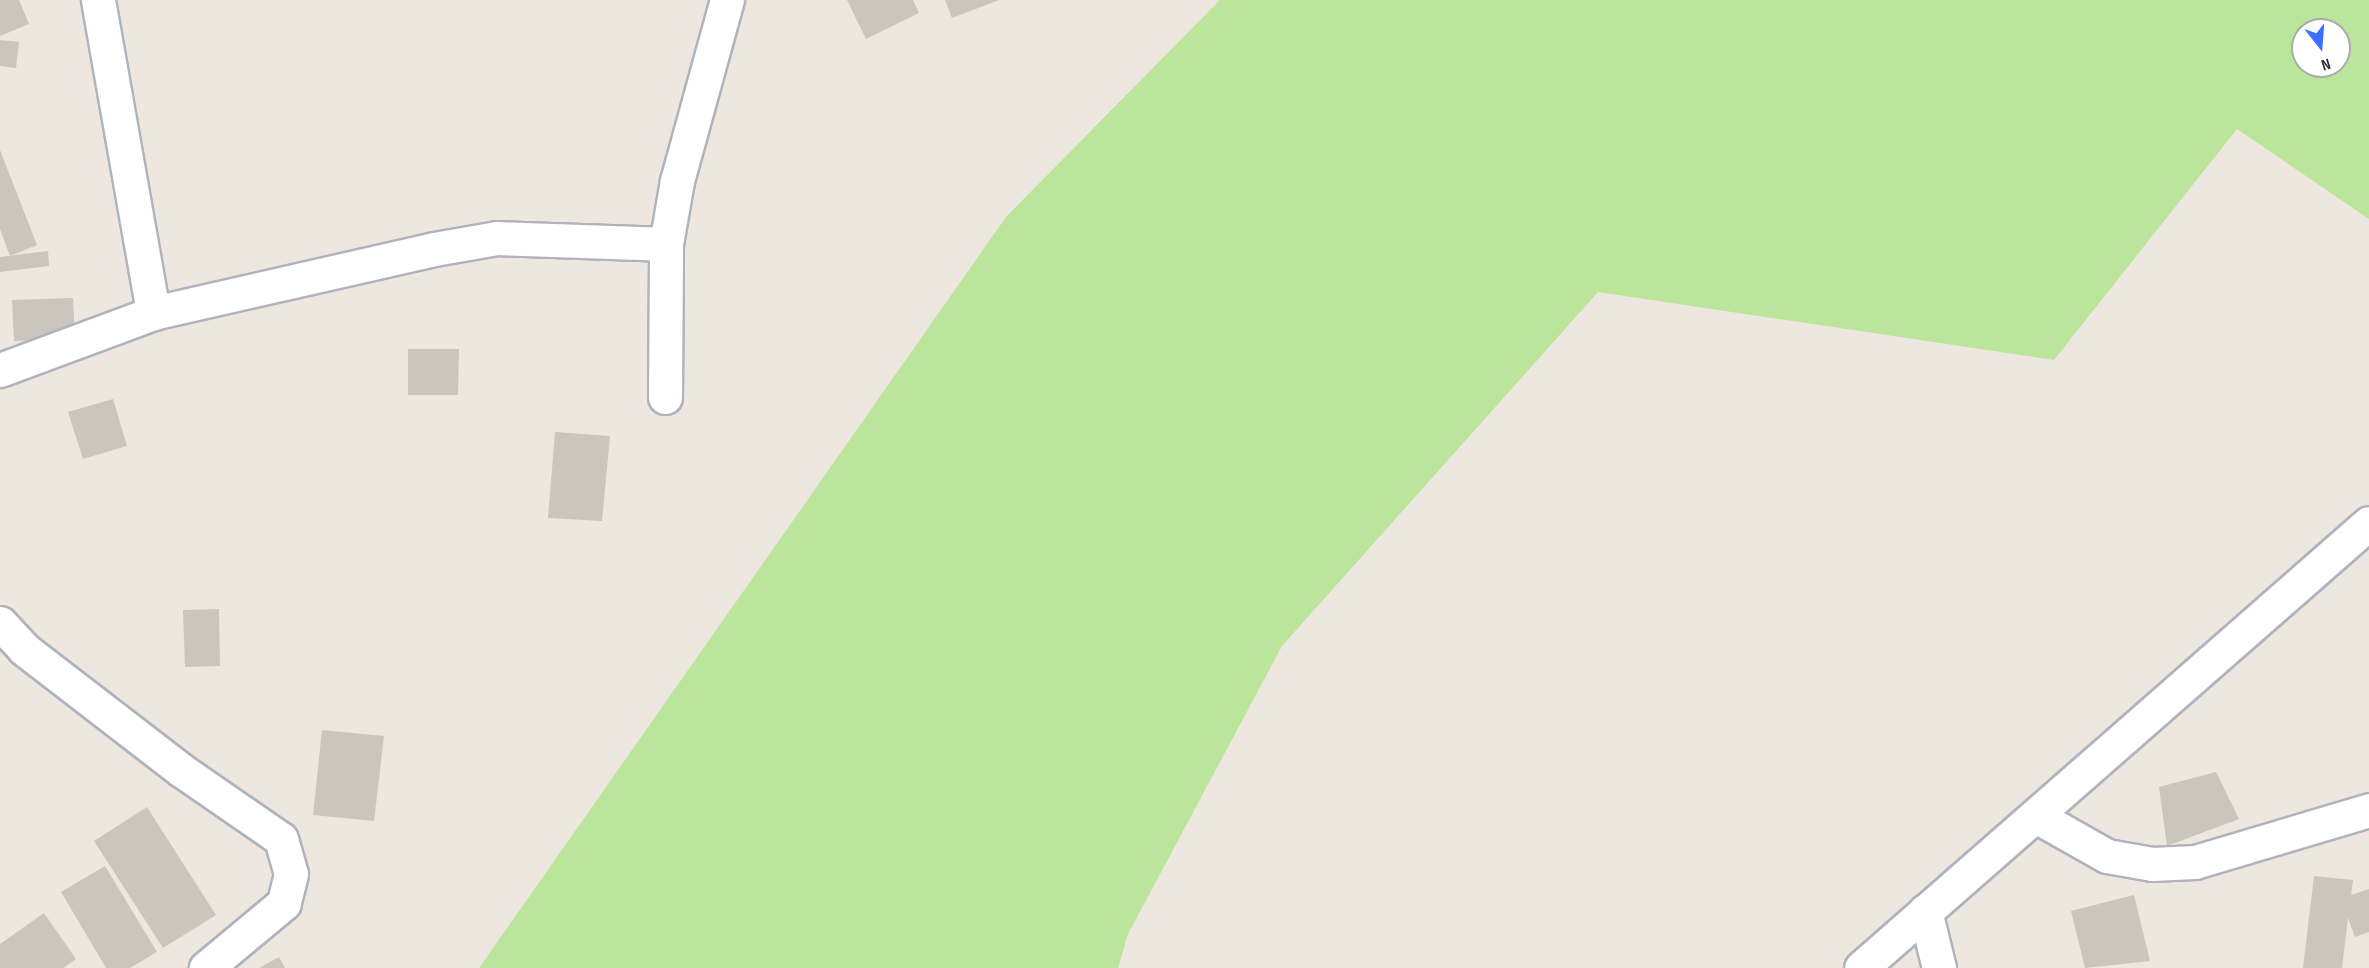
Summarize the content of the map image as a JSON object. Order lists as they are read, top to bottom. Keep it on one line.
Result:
{"north":"bottom"}
